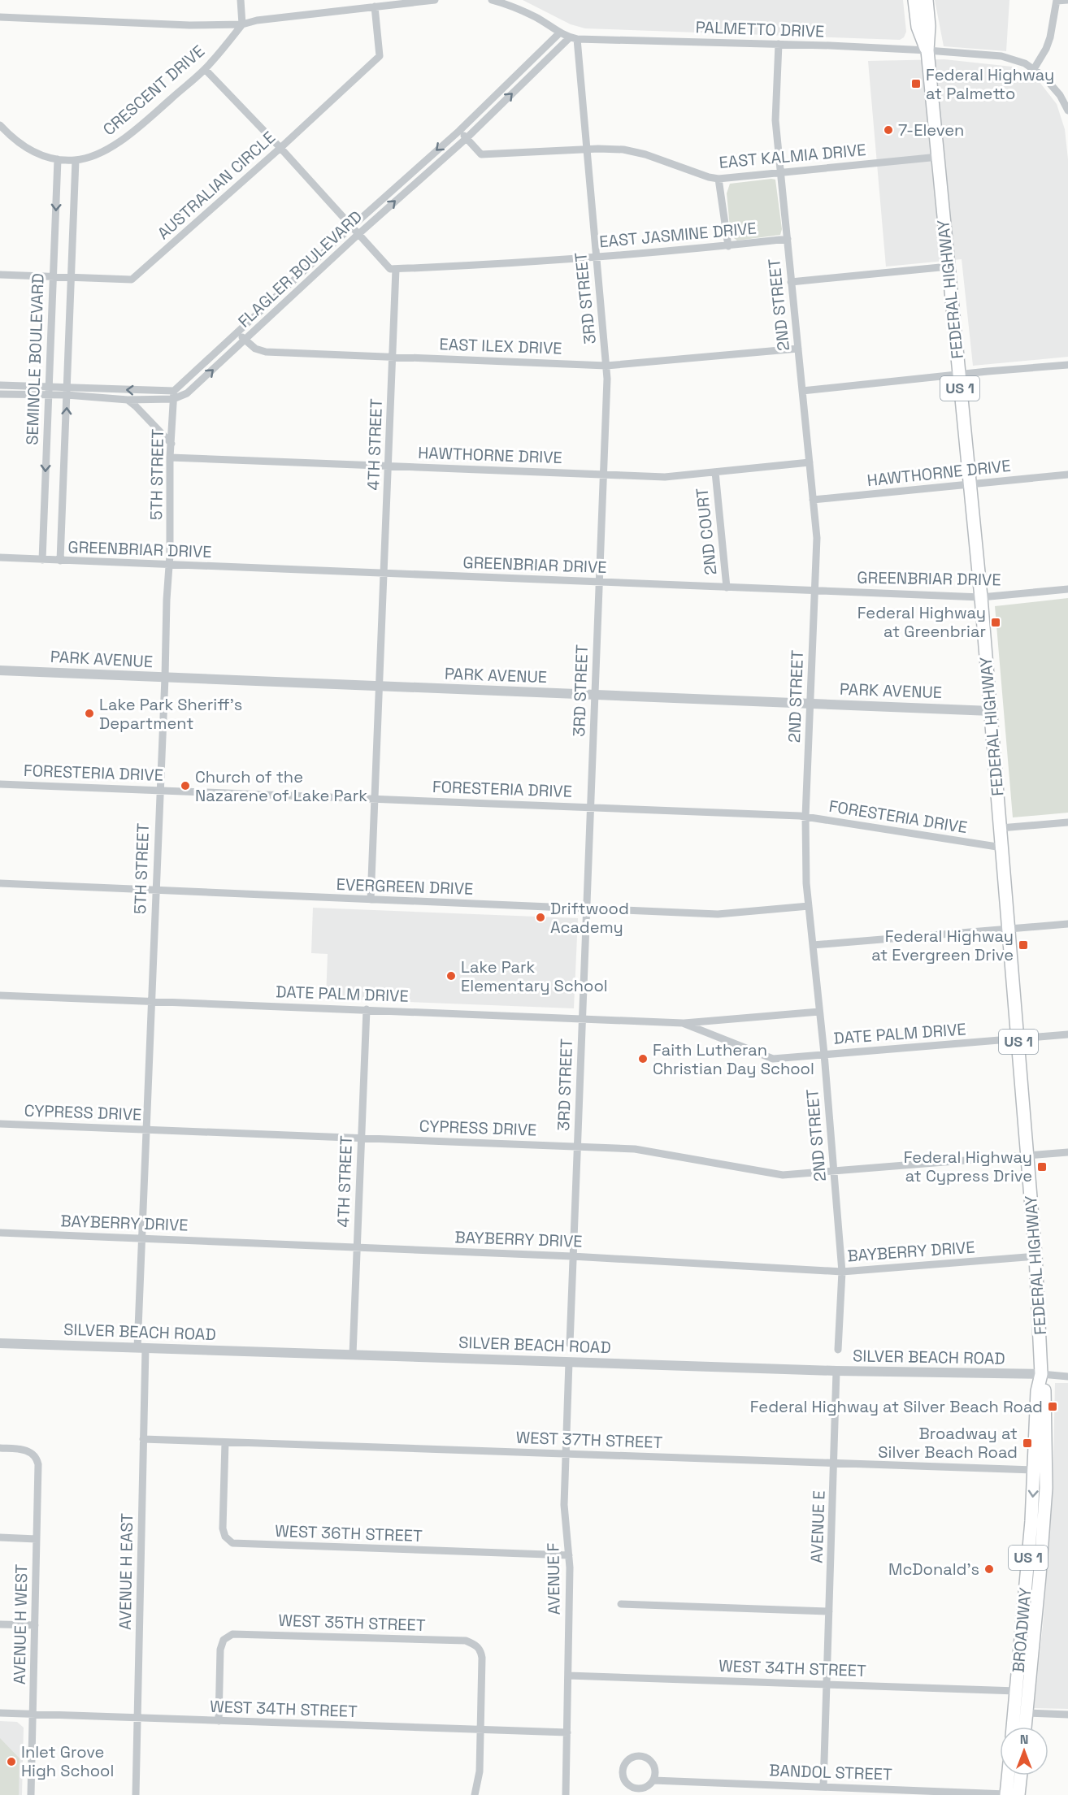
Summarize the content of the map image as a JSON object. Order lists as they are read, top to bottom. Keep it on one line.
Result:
{"streets":{"main road":["FEDERAL HIGHWAY","US 1","BROADWAY"],"street":["PALMETTO DRIVE","CRESCENT DRIVE","EAST KALMIA DRIVE","AUSTRALIAN CIRCLE","EAST JASMINE DRIVE","FLAGLER BOULEVARD","3RD STREET","2ND STREET","EAST ILEX DRIVE","SEMINOLE BOULEVARD","4TH STREET","HAWTHORNE DRIVE","5TH STREET","2ND COURT","GREENBRIAR DRIVE","PARK AVENUE","FORESTERIA DRIVE","EVERGREEN DRIVE","DATE PALM DRIVE","CYPRESS DRIVE","BAYBERRY DRIVE","SILVER BEACH ROAD","WEST 37TH STREET","AVENUE E","WEST 36TH STREET","AVENUE H EAST","AVENUE F","WEST 35TH STREET","AVENUE H WEST","WEST 34TH STREET","BANDOL STREET"]},"crossings":[["PALMETTO DRIVE","FLAGLER BOULEVARD"],["PALMETTO DRIVE","FEDERAL HIGHWAY"],["PALMETTO DRIVE","3RD STREET"],["PALMETTO DRIVE","2ND STREET"],["CRESCENT DRIVE","SEMINOLE BOULEVARD"],["EAST KALMIA DRIVE","FLAGLER BOULEVARD"],["EAST KALMIA DRIVE","FEDERAL HIGHWAY"],["EAST KALMIA DRIVE","3RD STREET"],["EAST KALMIA DRIVE","2ND STREET"],["AUSTRALIAN CIRCLE","SEMINOLE BOULEVARD"],["EAST JASMINE DRIVE","3RD STREET"],["EAST JASMINE DRIVE","2ND STREET"],["EAST JASMINE DRIVE","4TH STREET"],["FLAGLER BOULEVARD","3RD STREET"],["FLAGLER BOULEVARD","EAST ILEX DRIVE"],["FLAGLER BOULEVARD","SEMINOLE BOULEVARD"],["FLAGLER BOULEVARD","5TH STREET"],["FEDERAL HIGHWAY","HAWTHORNE DRIVE"],["FEDERAL HIGHWAY","GREENBRIAR DRIVE"],["FEDERAL HIGHWAY","PARK AVENUE"],["FEDERAL HIGHWAY","FORESTERIA DRIVE"],["FEDERAL HIGHWAY","DATE PALM DRIVE"],["FEDERAL HIGHWAY","CYPRESS DRIVE"],["FEDERAL HIGHWAY","BAYBERRY DRIVE"],["FEDERAL HIGHWAY","SILVER BEACH ROAD"],["FEDERAL HIGHWAY","BROADWAY"],["3RD STREET","EAST ILEX DRIVE"],["3RD STREET","HAWTHORNE DRIVE"],["3RD STREET","GREENBRIAR DRIVE"],["3RD STREET","PARK AVENUE"],["3RD STREET","FORESTERIA DRIVE"],["3RD STREET","EVERGREEN DRIVE"],["3RD STREET","DATE PALM DRIVE"],["3RD STREET","CYPRESS DRIVE"],["3RD STREET","BAYBERRY DRIVE"],["2ND STREET","EAST ILEX DRIVE"],["2ND STREET","HAWTHORNE DRIVE"],["2ND STREET","GREENBRIAR DRIVE"],["2ND STREET","PARK AVENUE"],["2ND STREET","FORESTERIA DRIVE"],["2ND STREET","EVERGREEN DRIVE"],["2ND STREET","DATE PALM DRIVE"],["2ND STREET","CYPRESS DRIVE"],["2ND STREET","BAYBERRY DRIVE"],["EAST ILEX DRIVE","4TH STREET"],["SEMINOLE BOULEVARD","GREENBRIAR DRIVE"],["4TH STREET","HAWTHORNE DRIVE"],["4TH STREET","GREENBRIAR DRIVE"],["4TH STREET","PARK AVENUE"],["4TH STREET","FORESTERIA DRIVE"],["4TH STREET","EVERGREEN DRIVE"],["4TH STREET","DATE PALM DRIVE"],["4TH STREET","CYPRESS DRIVE"],["4TH STREET","BAYBERRY DRIVE"],["4TH STREET","SILVER BEACH ROAD"],["HAWTHORNE DRIVE","5TH STREET"],["HAWTHORNE DRIVE","2ND COURT"],["5TH STREET","GREENBRIAR DRIVE"],["5TH STREET","PARK AVENUE"],["5TH STREET","FORESTERIA DRIVE"],["5TH STREET","EVERGREEN DRIVE"],["5TH STREET","DATE PALM DRIVE"],["5TH STREET","CYPRESS DRIVE"],["5TH STREET","BAYBERRY DRIVE"],["5TH STREET","SILVER BEACH ROAD"],["5TH STREET","AVENUE H EAST"],["2ND COURT","GREENBRIAR DRIVE"],["SILVER BEACH ROAD","AVENUE E"],["SILVER BEACH ROAD","AVENUE H EAST"],["SILVER BEACH ROAD","AVENUE F"],["SILVER BEACH ROAD","BROADWAY"],["WEST 37TH STREET","AVENUE E"],["WEST 37TH STREET","WEST 36TH STREET"],["WEST 37TH STREET","AVENUE H EAST"],["WEST 37TH STREET","AVENUE F"],["WEST 37TH STREET","BROADWAY"],["AVENUE E","WEST 34TH STREET"],["AVENUE E","BANDOL STREET"],["WEST 36TH STREET","AVENUE F"],["AVENUE H EAST","WEST 34TH STREET"],["AVENUE F","WEST 34TH STREET"],["WEST 35TH STREET","WEST 34TH STREET"],["AVENUE H WEST","WEST 34TH STREET"],["BROADWAY","WEST 34TH STREET"]],"places":{"transit":["Federal Highway at Palmetto","Federal Highway at Greenbriar","Federal Highway at Evergreen Drive","Federal Highway at Cypress Drive","Federal Highway at Silver Beach Road","Broadway at Silver Beach Road"],"other":["7-Eleven","Lake Park Sheriff's Department","Church of the Nazarene of Lake Park","Driftwood Academy","Lake Park Elementary School","Faith Lutheran Christian Day School","McDonald's","Inlet Grove High School"]},"north":"top"}
